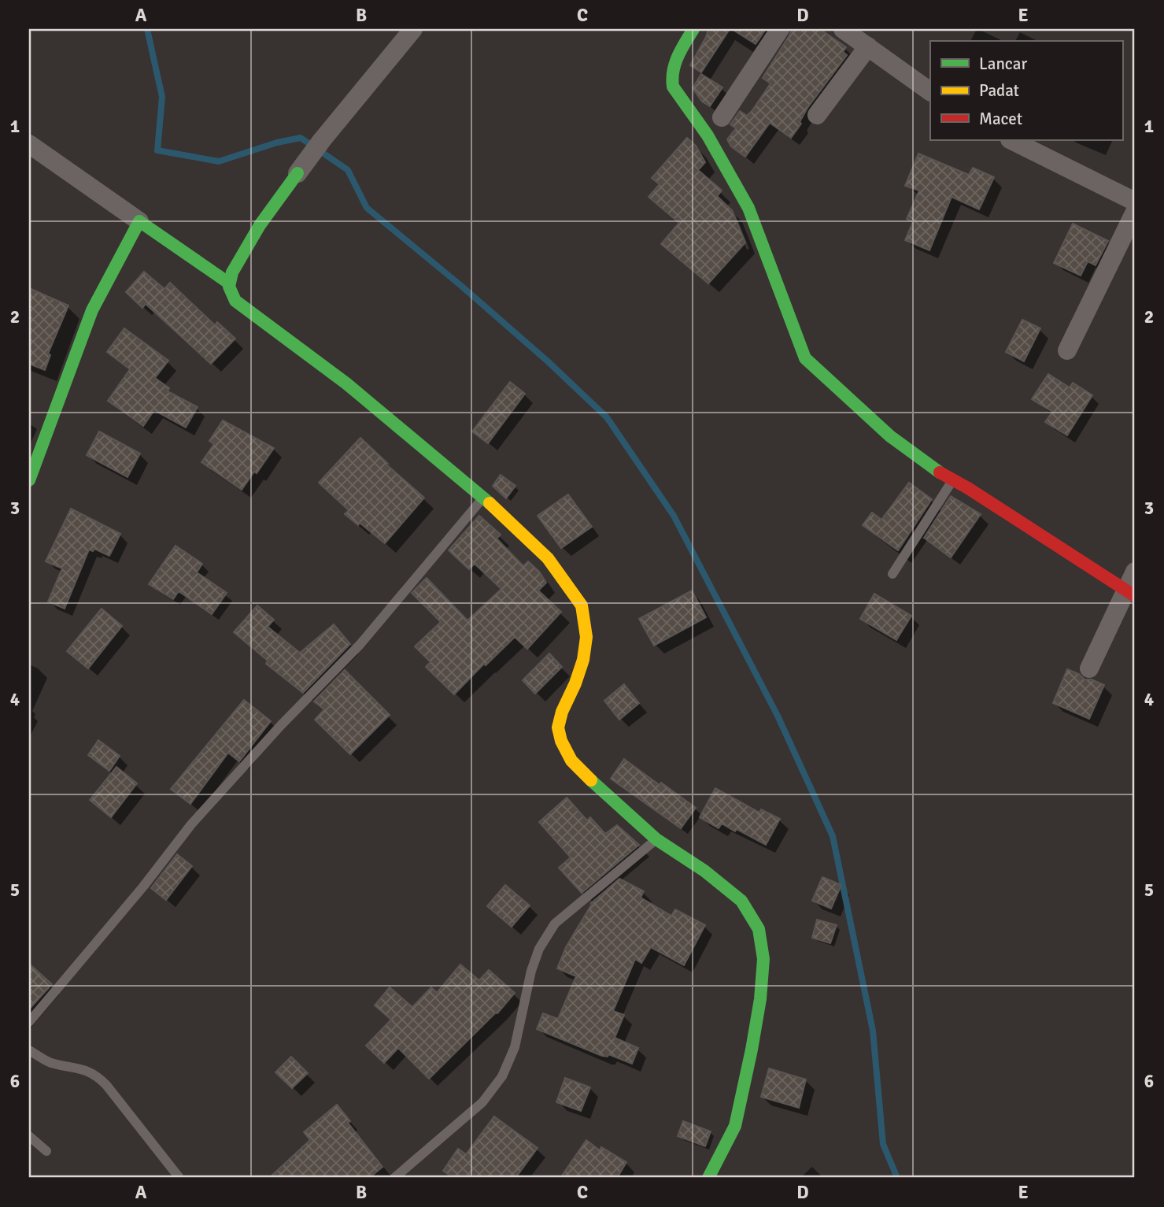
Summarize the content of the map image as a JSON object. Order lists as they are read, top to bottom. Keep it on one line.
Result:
{"legend":["Lancar","Padat","Macet"],"grid":{"columns":["A","B","C","D","E"],"rows":["1","2","3","4","5","6"]}}
